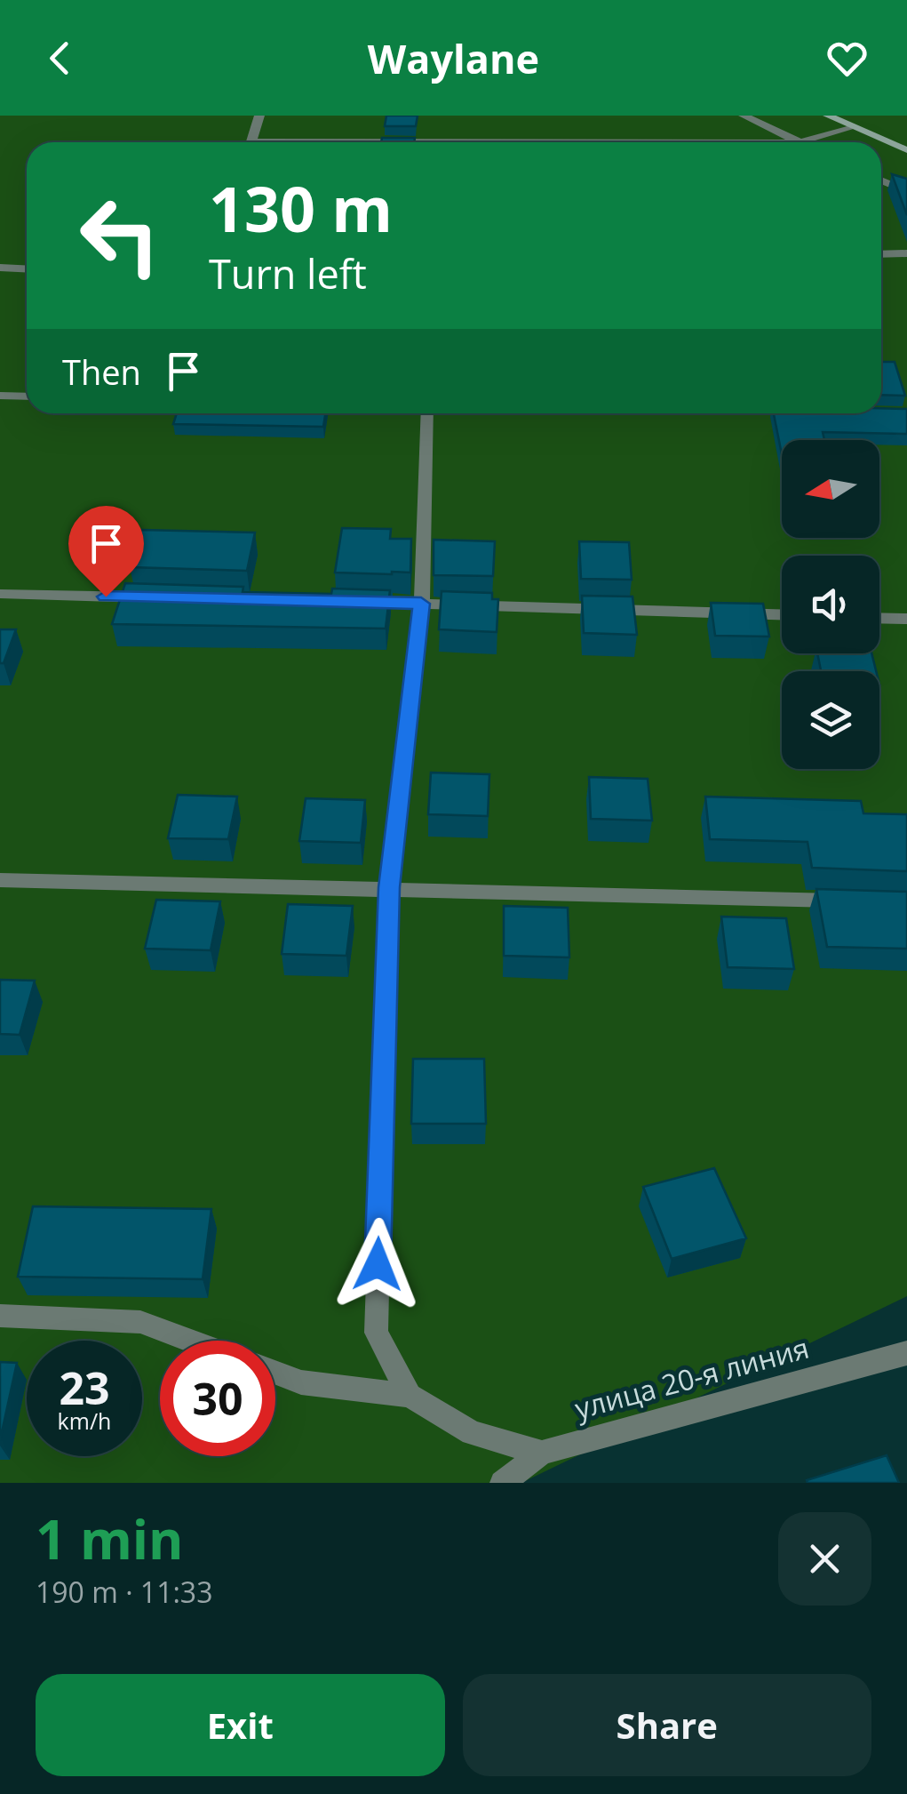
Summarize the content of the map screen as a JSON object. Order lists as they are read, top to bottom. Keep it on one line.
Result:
{"streets":{"street":["улица 20-я линия"]},"north":"left","page":{"header":"Waylane","turn":["130 m","Turn left"],"then":"Then","speed":"23 km/h","limit":"30","heading":["1 min","190 m · 11:33"],"buttons":["Exit","Share"]}}
